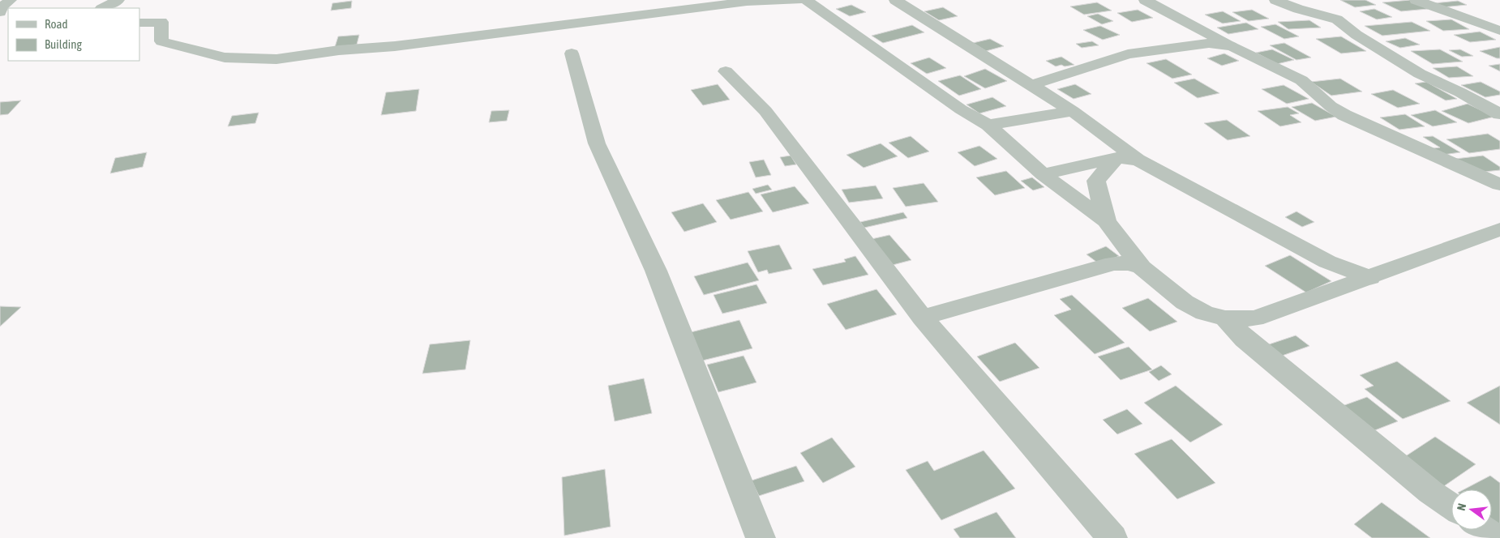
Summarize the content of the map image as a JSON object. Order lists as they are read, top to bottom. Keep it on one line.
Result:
{"legend":["Road","Building"],"north":"left"}
